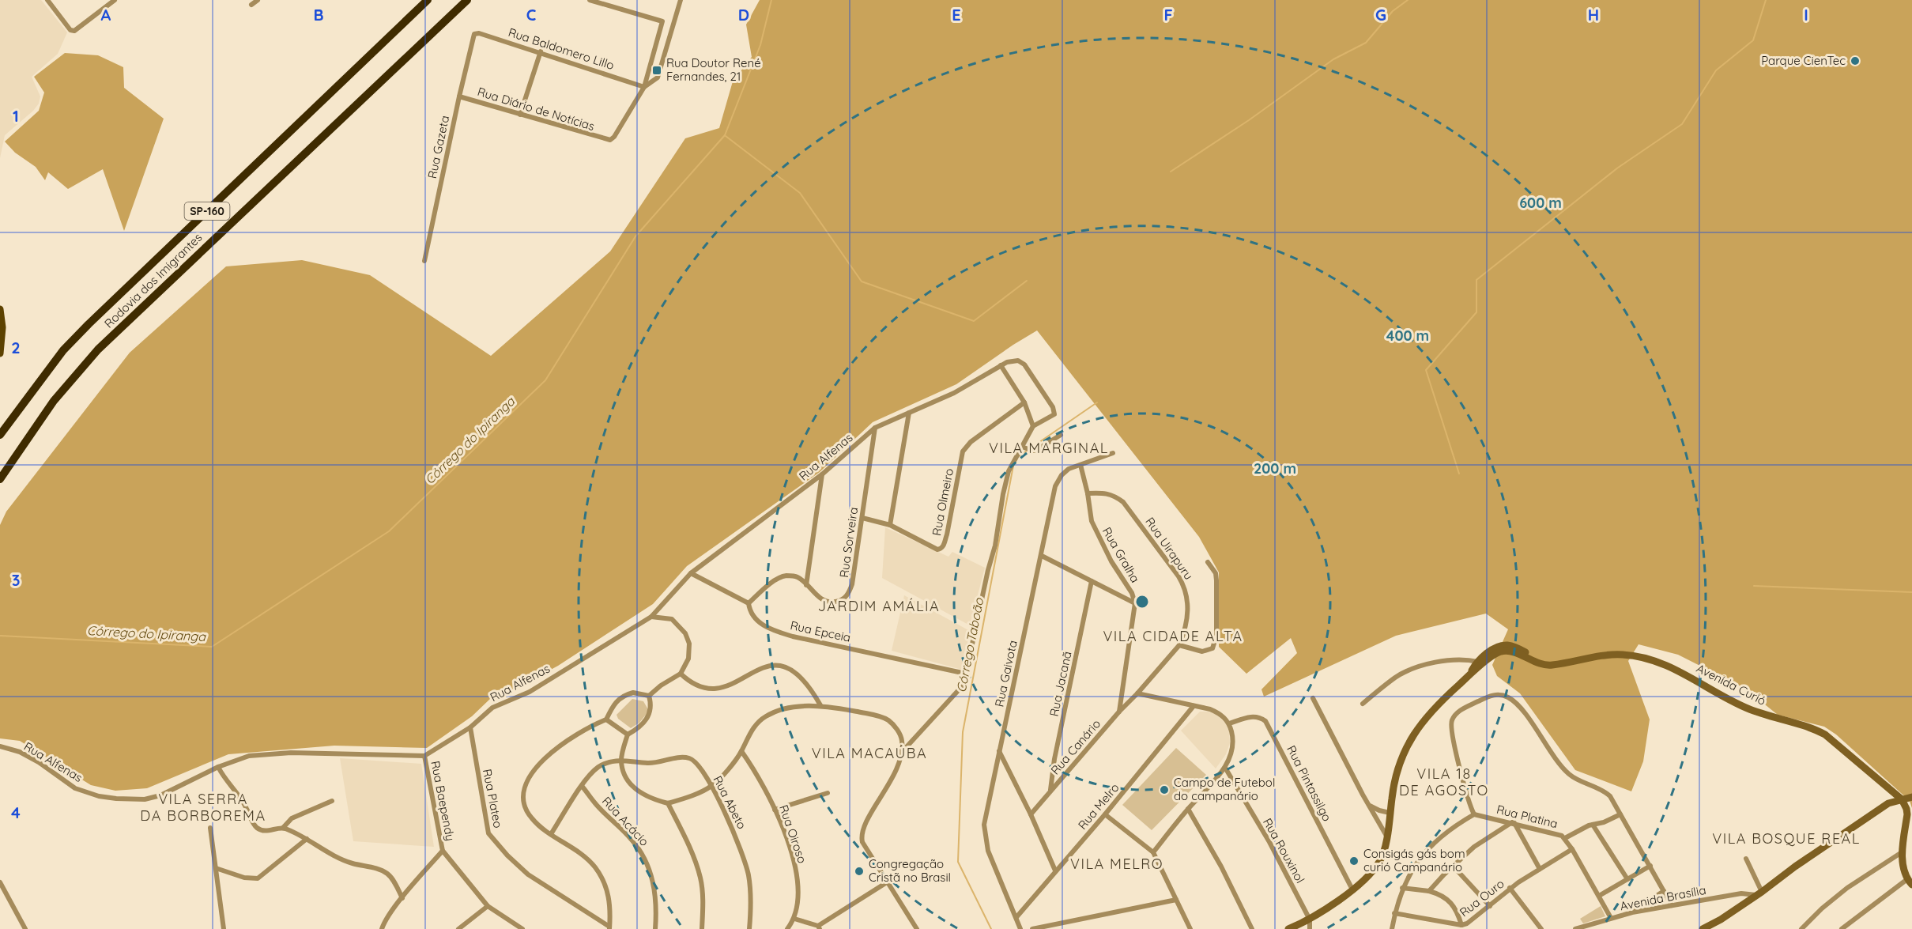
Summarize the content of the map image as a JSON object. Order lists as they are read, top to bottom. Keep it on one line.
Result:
{"streets":{"highway":["SP-160","Rodovia dos Imigrantes"],"street":["Rua Baldomero Lillo","Rua Diário de Notícias","Rua Gazeta","Rua Alfenas","Rua Olmeiro","Rua Sorveira","Rua Uirapuru","Rua Gralha","Rua Epceia","Rua Gaivota","Rua Jacanã","Avenida Curió","Rua Canário","Rua Pintassilgo","Rua Plateo","Rua Baependy","Rua Abeto","Rua Melro","Rua Platina","Rua Acácio","Rua Oiroso","Rua Rouxinol","Rua Ouro","Avenida Brasília"]},"crossings":[["Rua Baldomero Lillo","Rua Diário de Notícias"],["Rua Baldomero Lillo","Rua Gazeta"],["Rua Diário de Notícias","Rua Gazeta"],["Rua Alfenas","Rua Sorveira"],["Rua Alfenas","Rua Epceia"],["Rua Alfenas","Rua Plateo"],["Rua Alfenas","Rua Baependy"],["Rua Olmeiro","Rua Sorveira"],["Rua Sorveira","Rua Epceia"],["Rua Uirapuru","Rua Gralha"],["Rua Uirapuru","Rua Canário"],["Rua Gralha","Rua Gaivota"],["Rua Gaivota","Rua Melro"],["Rua Jacanã","Rua Canário"],["Avenida Curió","Rua Pintassilgo"],["Avenida Curió","Rua Rouxinol"],["Rua Platina","Rua Ouro"],["Rua Platina","Avenida Brasília"]],"districts":["VILA MARGINAL","JARDIM AMÁLIA","VILA CIDADE ALTA","VILA MACAÚBA","VILA 18 DE AGOSTO","VILA SERRA DA BORBOREMA","VILA BOSQUE REAL","VILA MELRO"],"water":["Córrego do Ipiranga","Córrego Taboão"],"places":{"other":["Parque CienTec","Campo de Futebol do campanário","Consigás gás bom curió Campanário","Congregação Cristã no Brasil"],"transit":["Rua Doutor René Fernandes, 21"]},"grid":{"columns":["A","B","C","D","E","F","G","H","I"],"rows":["1","2","3","4"]},"rings":["600 m","400 m","200 m"]}
